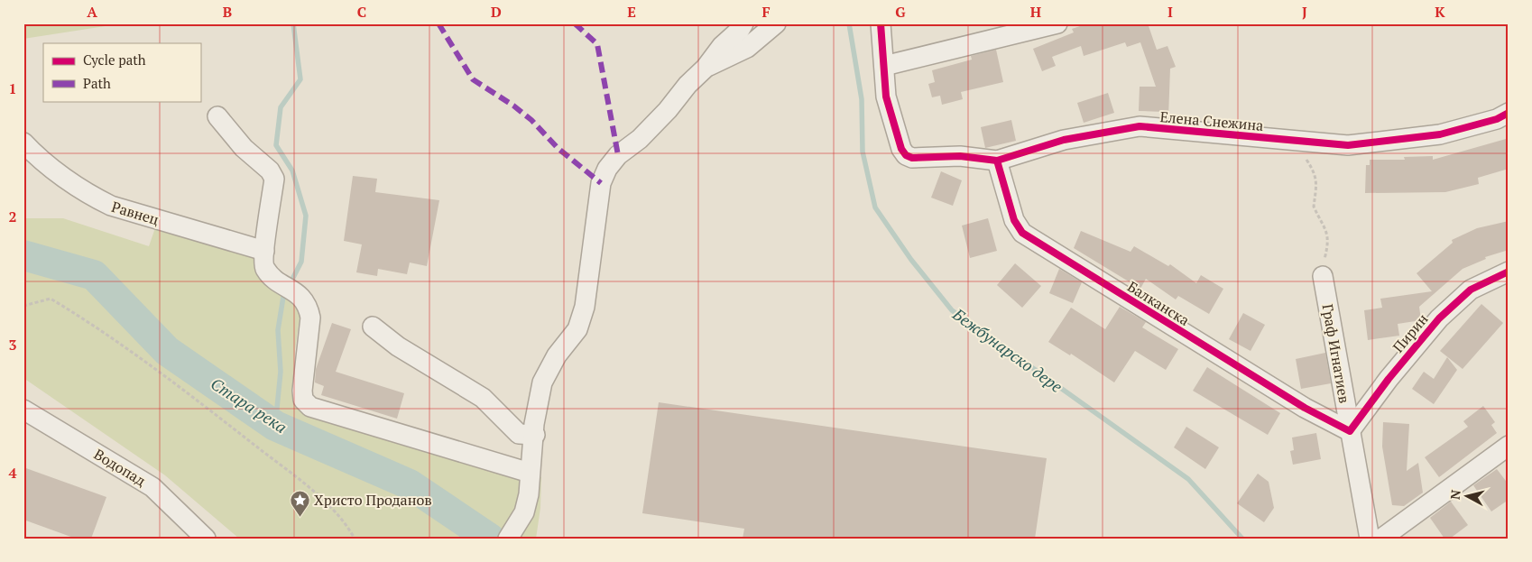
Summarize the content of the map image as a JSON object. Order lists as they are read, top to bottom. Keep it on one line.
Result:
{"streets":{"street":["Елена Снежина","Равнец","Балканска","Пирин","Граф Игнатиев","Водопад"]},"crossings":[["Елена Снежина","Балканска"],["Балканска","Пирин"],["Балканска","Граф Игнатиев"],["Пирин","Граф Игнатиев"]],"water":["Бежбунарско дере","Стара река"],"places":{"place":["Христо Проданов"]},"legend":["Cycle path","Path"],"north":"left","grid":{"columns":["A","B","C","D","E","F","G","H","I","J","K"],"rows":["1","2","3","4"]}}
